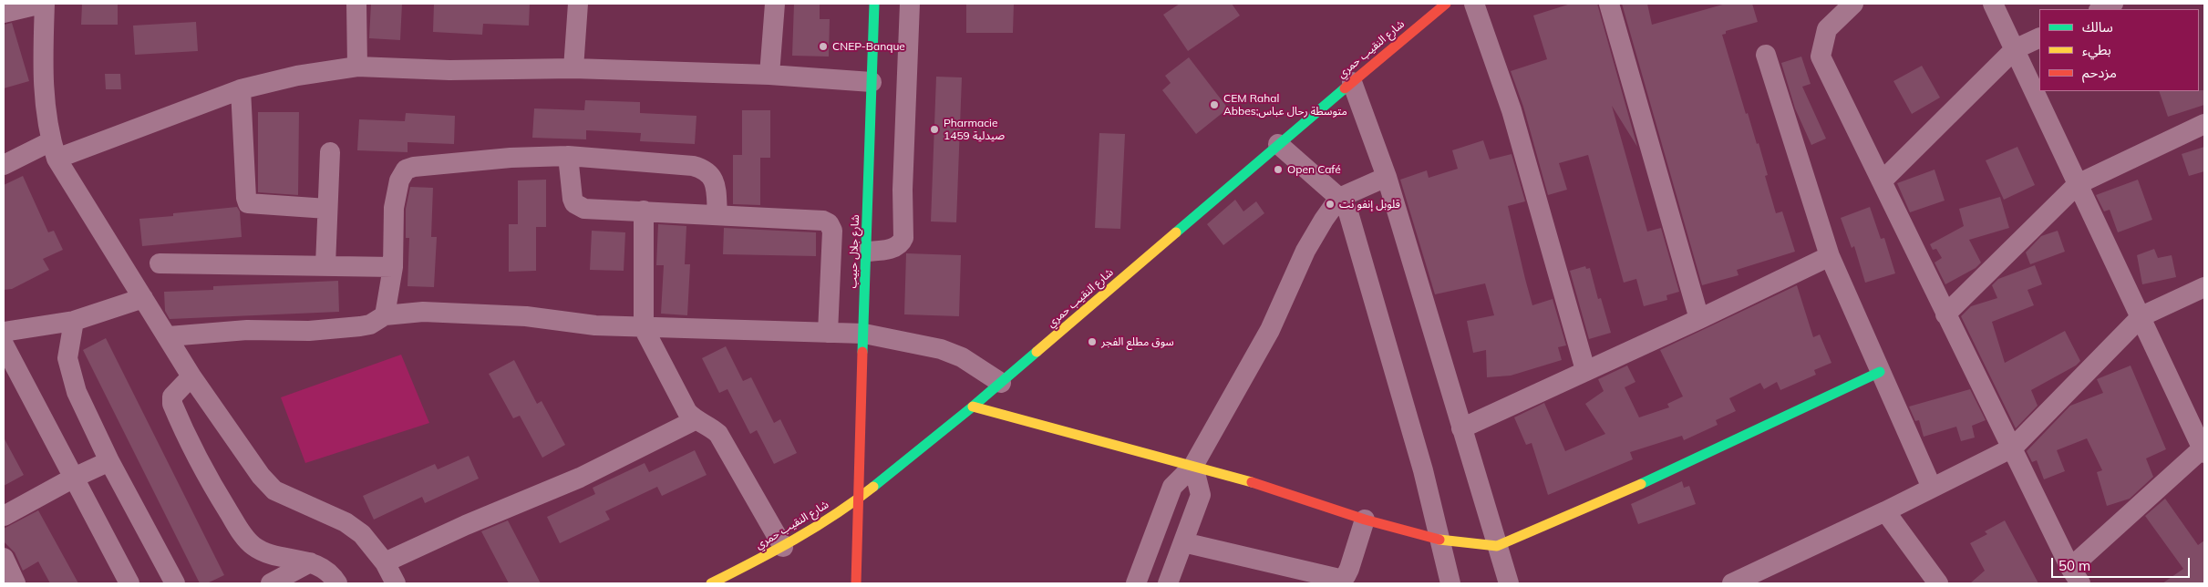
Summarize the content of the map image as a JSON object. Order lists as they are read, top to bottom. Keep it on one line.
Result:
{"streets":{"street":["شارع النقيب حمري","شارع جلال حبيب"]},"crossings":[["شارع النقيب حمري","شارع جلال حبيب"]],"places":["CNEP-Banque","CEM Rahal Abbes;متوسطة رحال عباس","Pharmacie 1459 صيدلية","Open Café","قلوبل إنفو نت","سوق مطلع الفجر"],"legend":["سالك","بطيء","مزدحم"],"scale_bar":"50 m"}
